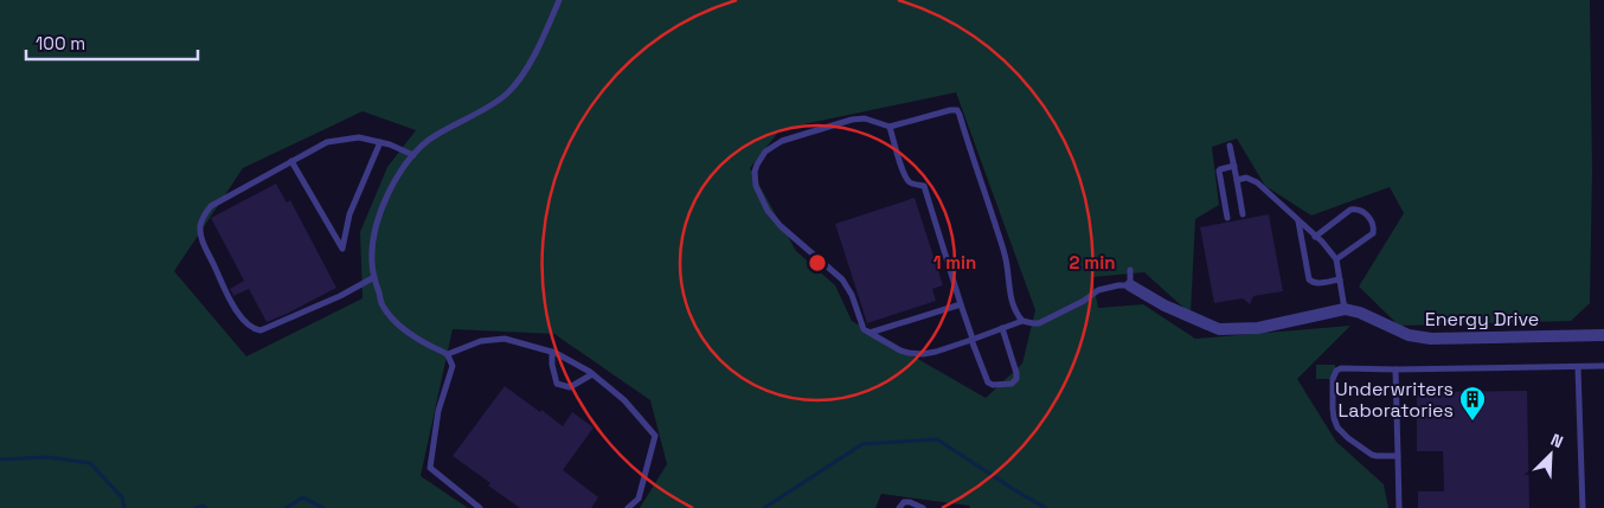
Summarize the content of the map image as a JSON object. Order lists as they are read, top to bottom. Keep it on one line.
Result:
{"streets":{"street":["Energy Drive"]},"places":{"building":["Underwriters Laboratories"]},"scale_bar":"100 m","north":"top right","rings":["1 min","2 min"]}
